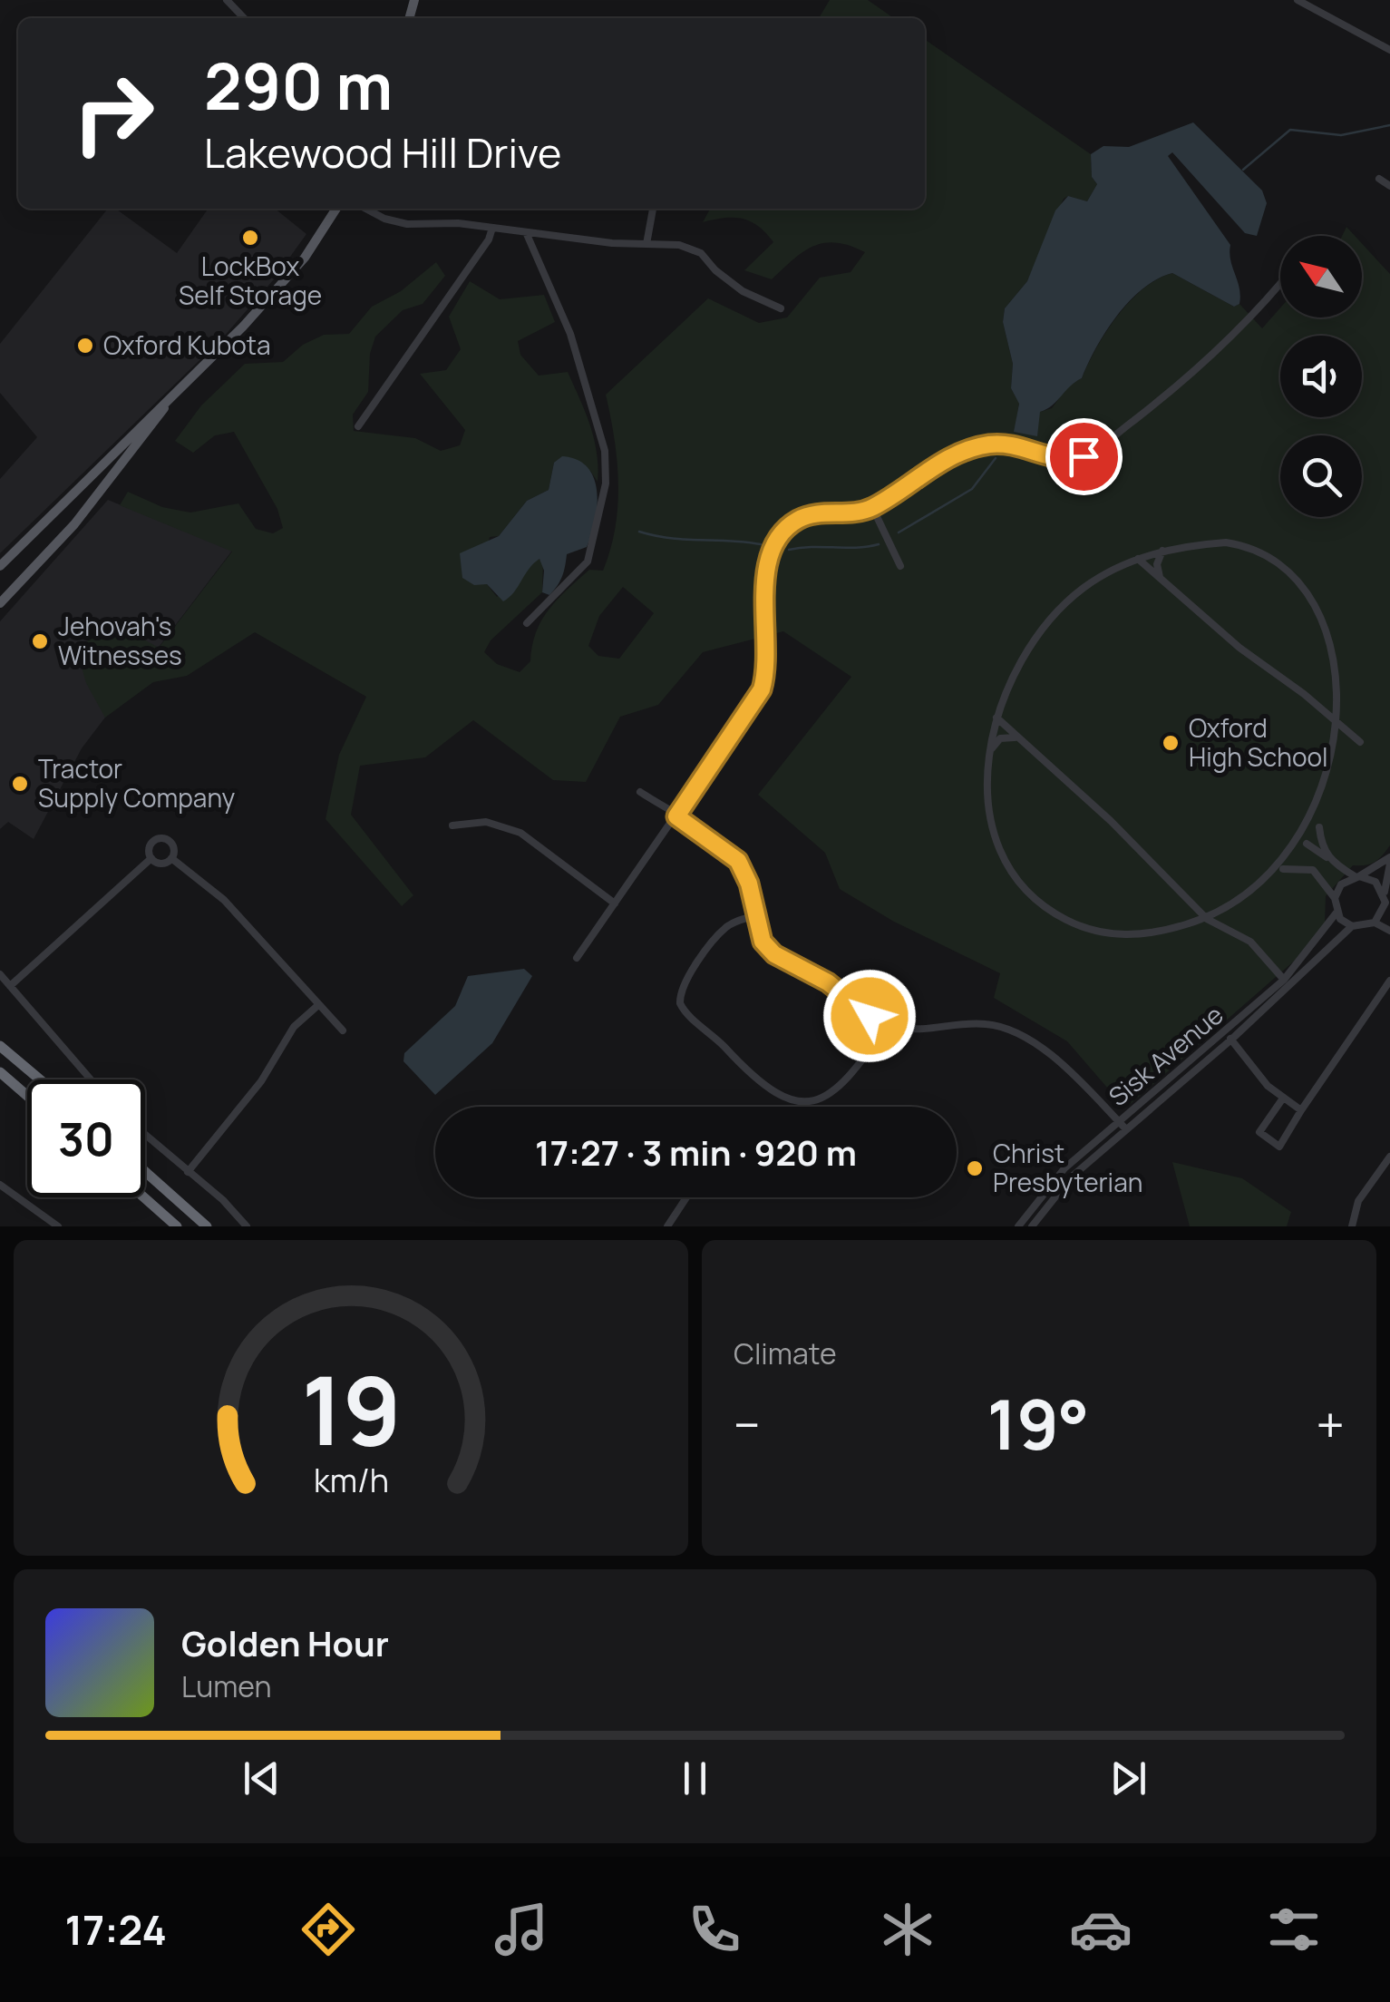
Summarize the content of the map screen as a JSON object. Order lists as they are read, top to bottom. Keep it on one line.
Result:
{"streets":{"street":["Sisk Avenue"]},"places":["LockBox Self Storage","Oxford Kubota","Jehovah's Witnesses","Oxford High School","Tractor Supply Company","Christ Presbyterian"],"north":"top left","page":{"turn":["290 m","Lakewood Hill Drive"],"limit":"30","trip":"17:27 · 3 min · 920 m","tile":"Climate","heat":["−","19°","+"],"song":["Golden Hour","Lumen"],"tabs":"17:24","gauge":["19","km/h"]}}
